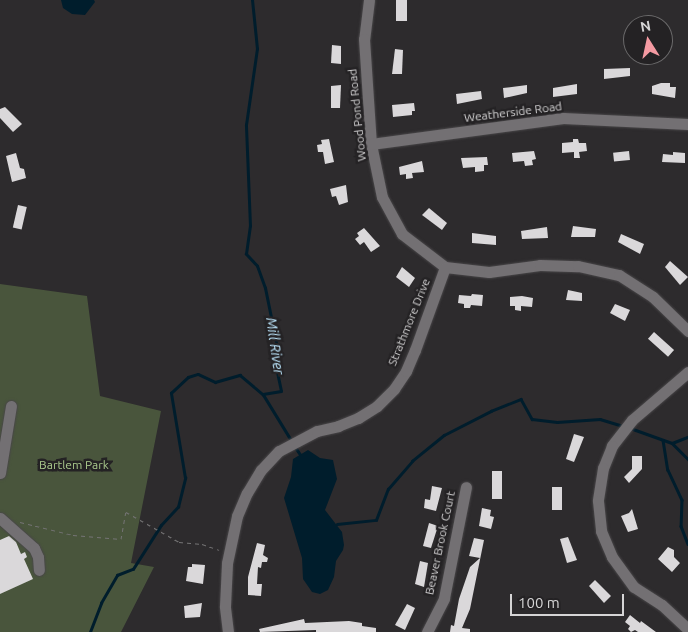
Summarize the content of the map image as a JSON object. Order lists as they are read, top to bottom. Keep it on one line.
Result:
{"streets":{"street":["Weatherside Road","Wood Pond Road","Strathmore Drive","Beaver Brook Court"]},"crossings":[["Weatherside Road","Wood Pond Road"],["Wood Pond Road","Strathmore Drive"]],"water":["Mill River"],"parks":["Bartlem Park"],"scale_bar":"100 m","north":"top"}
